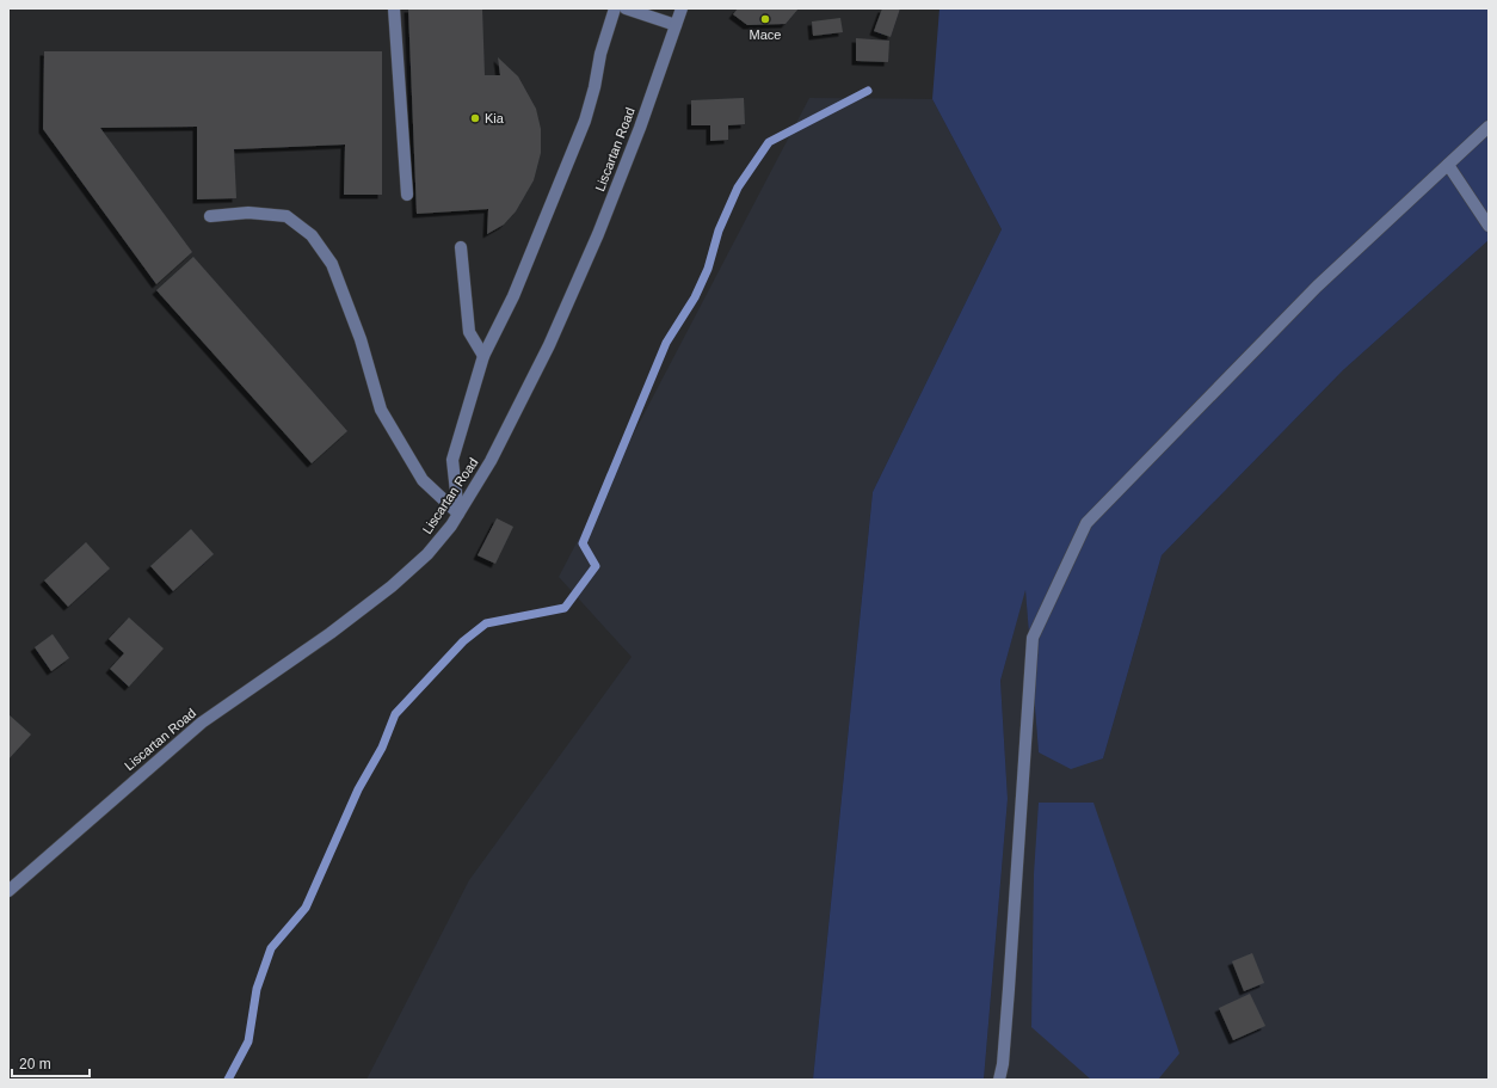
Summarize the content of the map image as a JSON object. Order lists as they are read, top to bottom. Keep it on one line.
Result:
{"streets":{"street":["Liscartan Road"]},"places":["Mace","Kia"],"scale_bar":"20 m"}
